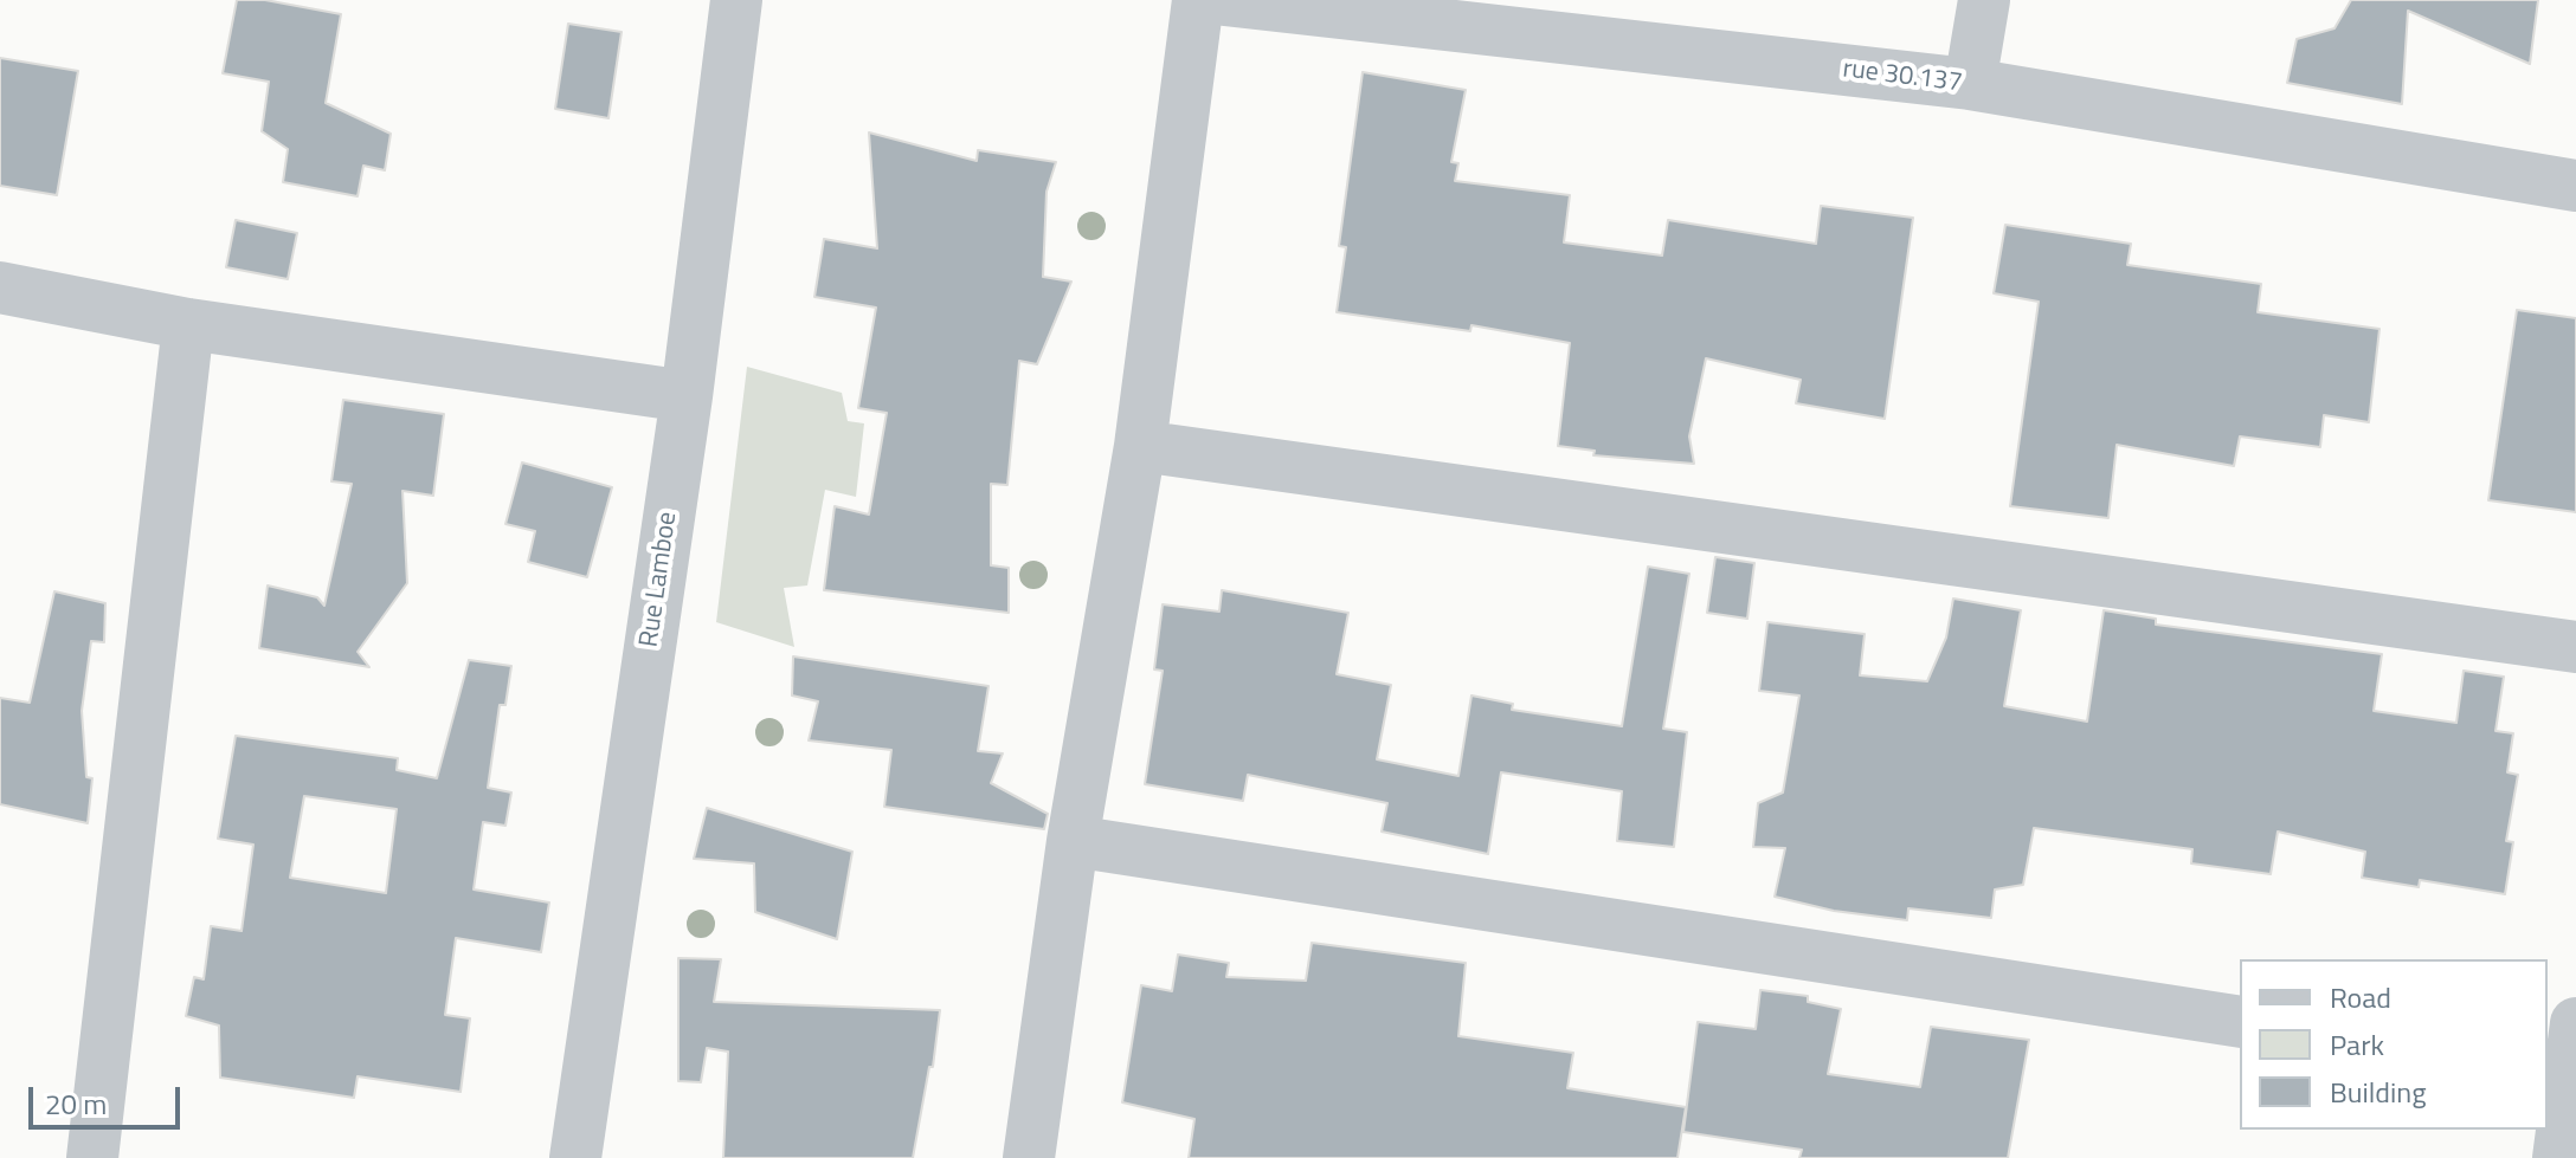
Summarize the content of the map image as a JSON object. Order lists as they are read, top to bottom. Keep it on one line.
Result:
{"streets":{"street":["rue 30.137","Rue Lamboe"]},"legend":["Road","Park","Building"],"scale_bar":"20 m"}
